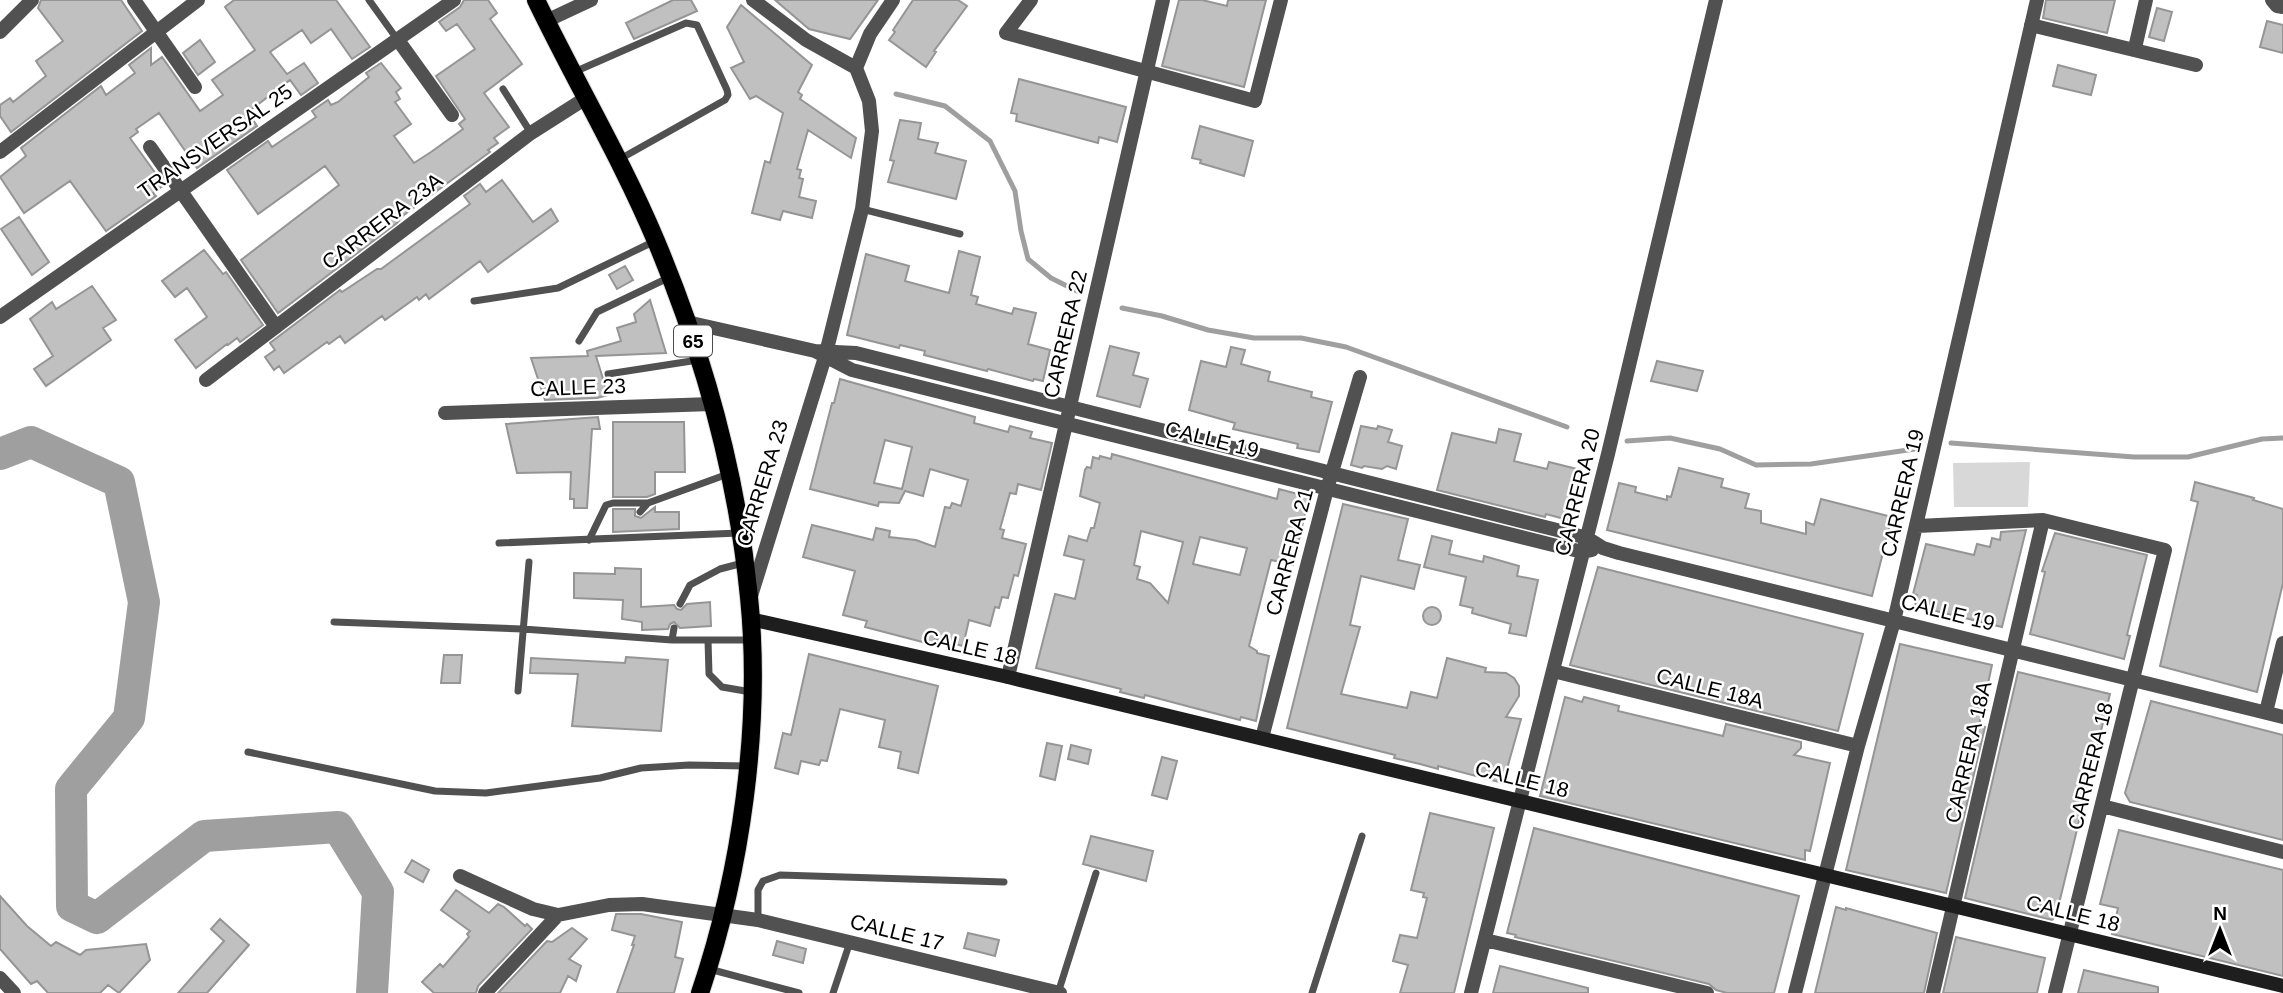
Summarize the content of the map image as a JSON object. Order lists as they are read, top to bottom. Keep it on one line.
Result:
{"streets":{"main road":["65","CARRERA 23"],"street":["TRANSVERSAL 25","CARRERA 23A","CARRERA 22","CALLE 23","CALLE 19","CARRERA 20","CARRERA 19","CARRERA 21","CALLE 18","CALLE 18A","CARRERA 18A","CARRERA 18","CALLE 17"]},"crossings":[["CARRERA 23A","65"],["CARRERA 22","CALLE 19"],["CARRERA 22","CALLE 18"],["65","CALLE 23"],["65","CALLE 19"],["65","CARRERA 23"],["CALLE 19","CARRERA 23"],["CALLE 19","CARRERA 20"],["CALLE 19","CARRERA 19"],["CALLE 19","CARRERA 21"],["CALLE 19","CARRERA 18A"],["CALLE 19","CARRERA 18"],["CARRERA 23","CALLE 18"],["CARRERA 23","CALLE 17"],["CARRERA 20","CALLE 18"],["CARRERA 20","CALLE 18A"],["CARRERA 19","CALLE 18"],["CARRERA 19","CALLE 18A"],["CARRERA 21","CALLE 18"],["CALLE 18","CARRERA 18A"],["CALLE 18","CARRERA 18"],["CARRERA 18A","CARRERA 18"]],"north":"top"}
